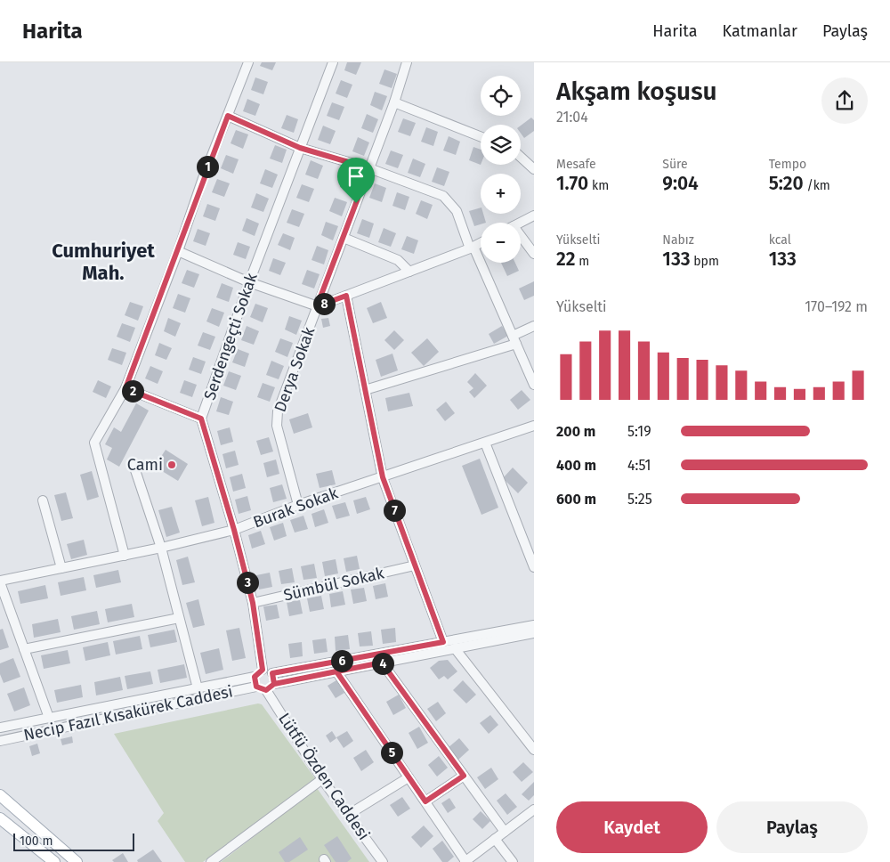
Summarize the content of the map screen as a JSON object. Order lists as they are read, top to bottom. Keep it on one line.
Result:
{"streets":{"street":["Serdengeçti Sokak","Derya Sokak","Burak Sokak","Sümbül Sokak","Necip Fazıl Kısakürek Caddesi","Lütfü Özden Caddesi"]},"crossings":[["Serdengeçti Sokak","Burak Sokak"],["Serdengeçti Sokak","Sümbül Sokak"],["Serdengeçti Sokak","Necip Fazıl Kısakürek Caddesi"],["Serdengeçti Sokak","Lütfü Özden Caddesi"],["Derya Sokak","Burak Sokak"],["Necip Fazıl Kısakürek Caddesi","Lütfü Özden Caddesi"]],"districts":["Cumhuriyet Mah."],"places":["Cami"],"scale_bar":"100 m","page":{"header":"Harita","nav":["Harita","Katmanlar","Paylaş"],"heading":["Akşam koşusu","21:04"],"map_buttons":["+","−"],"stats":[["Mesafe","1.70 km"],["Süre","9:04"],["Tempo","5:20 /km"],["Yükselti","22 m"],["Nabız","133 bpm"],["kcal","133"]],"pins":["1","8","2","7","3","6","4","5"],"chart":["Yükselti","170–192 m"],"list":[{"name":"200 m","note":"5:19"},{"name":"400 m","note":"4:51"},{"name":"600 m","note":"5:25"}],"buttons":["Kaydet","Paylaş"],"scale":"100 m"}}
